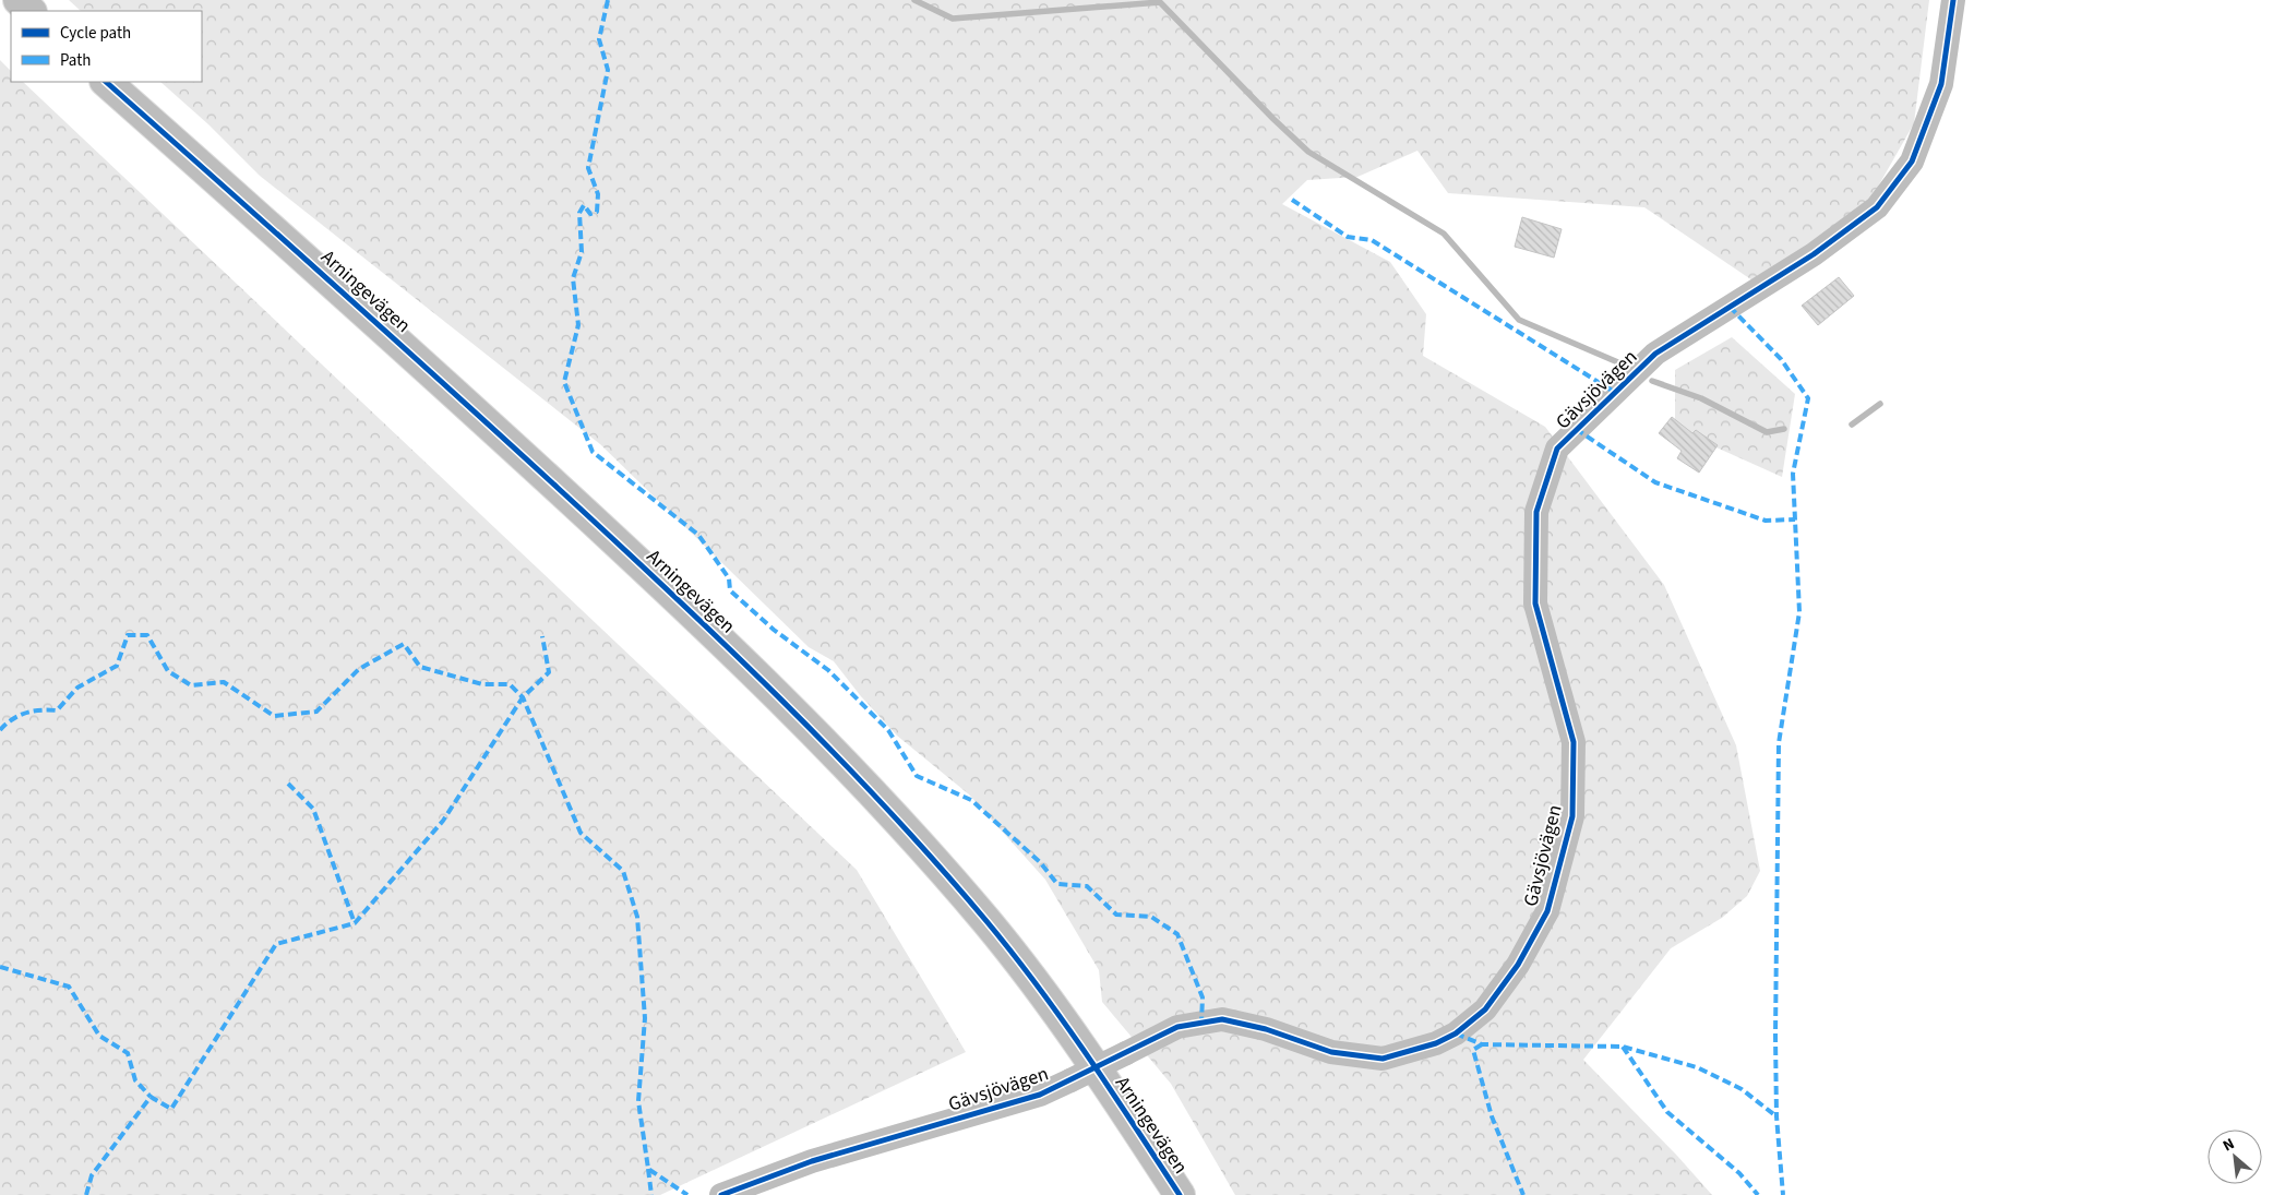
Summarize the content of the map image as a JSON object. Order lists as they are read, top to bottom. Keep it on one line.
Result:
{"streets":{"main road":["Arningevägen"],"street":["Gävsjövägen"]},"legend":["Cycle path","Path"],"north":"top left"}
